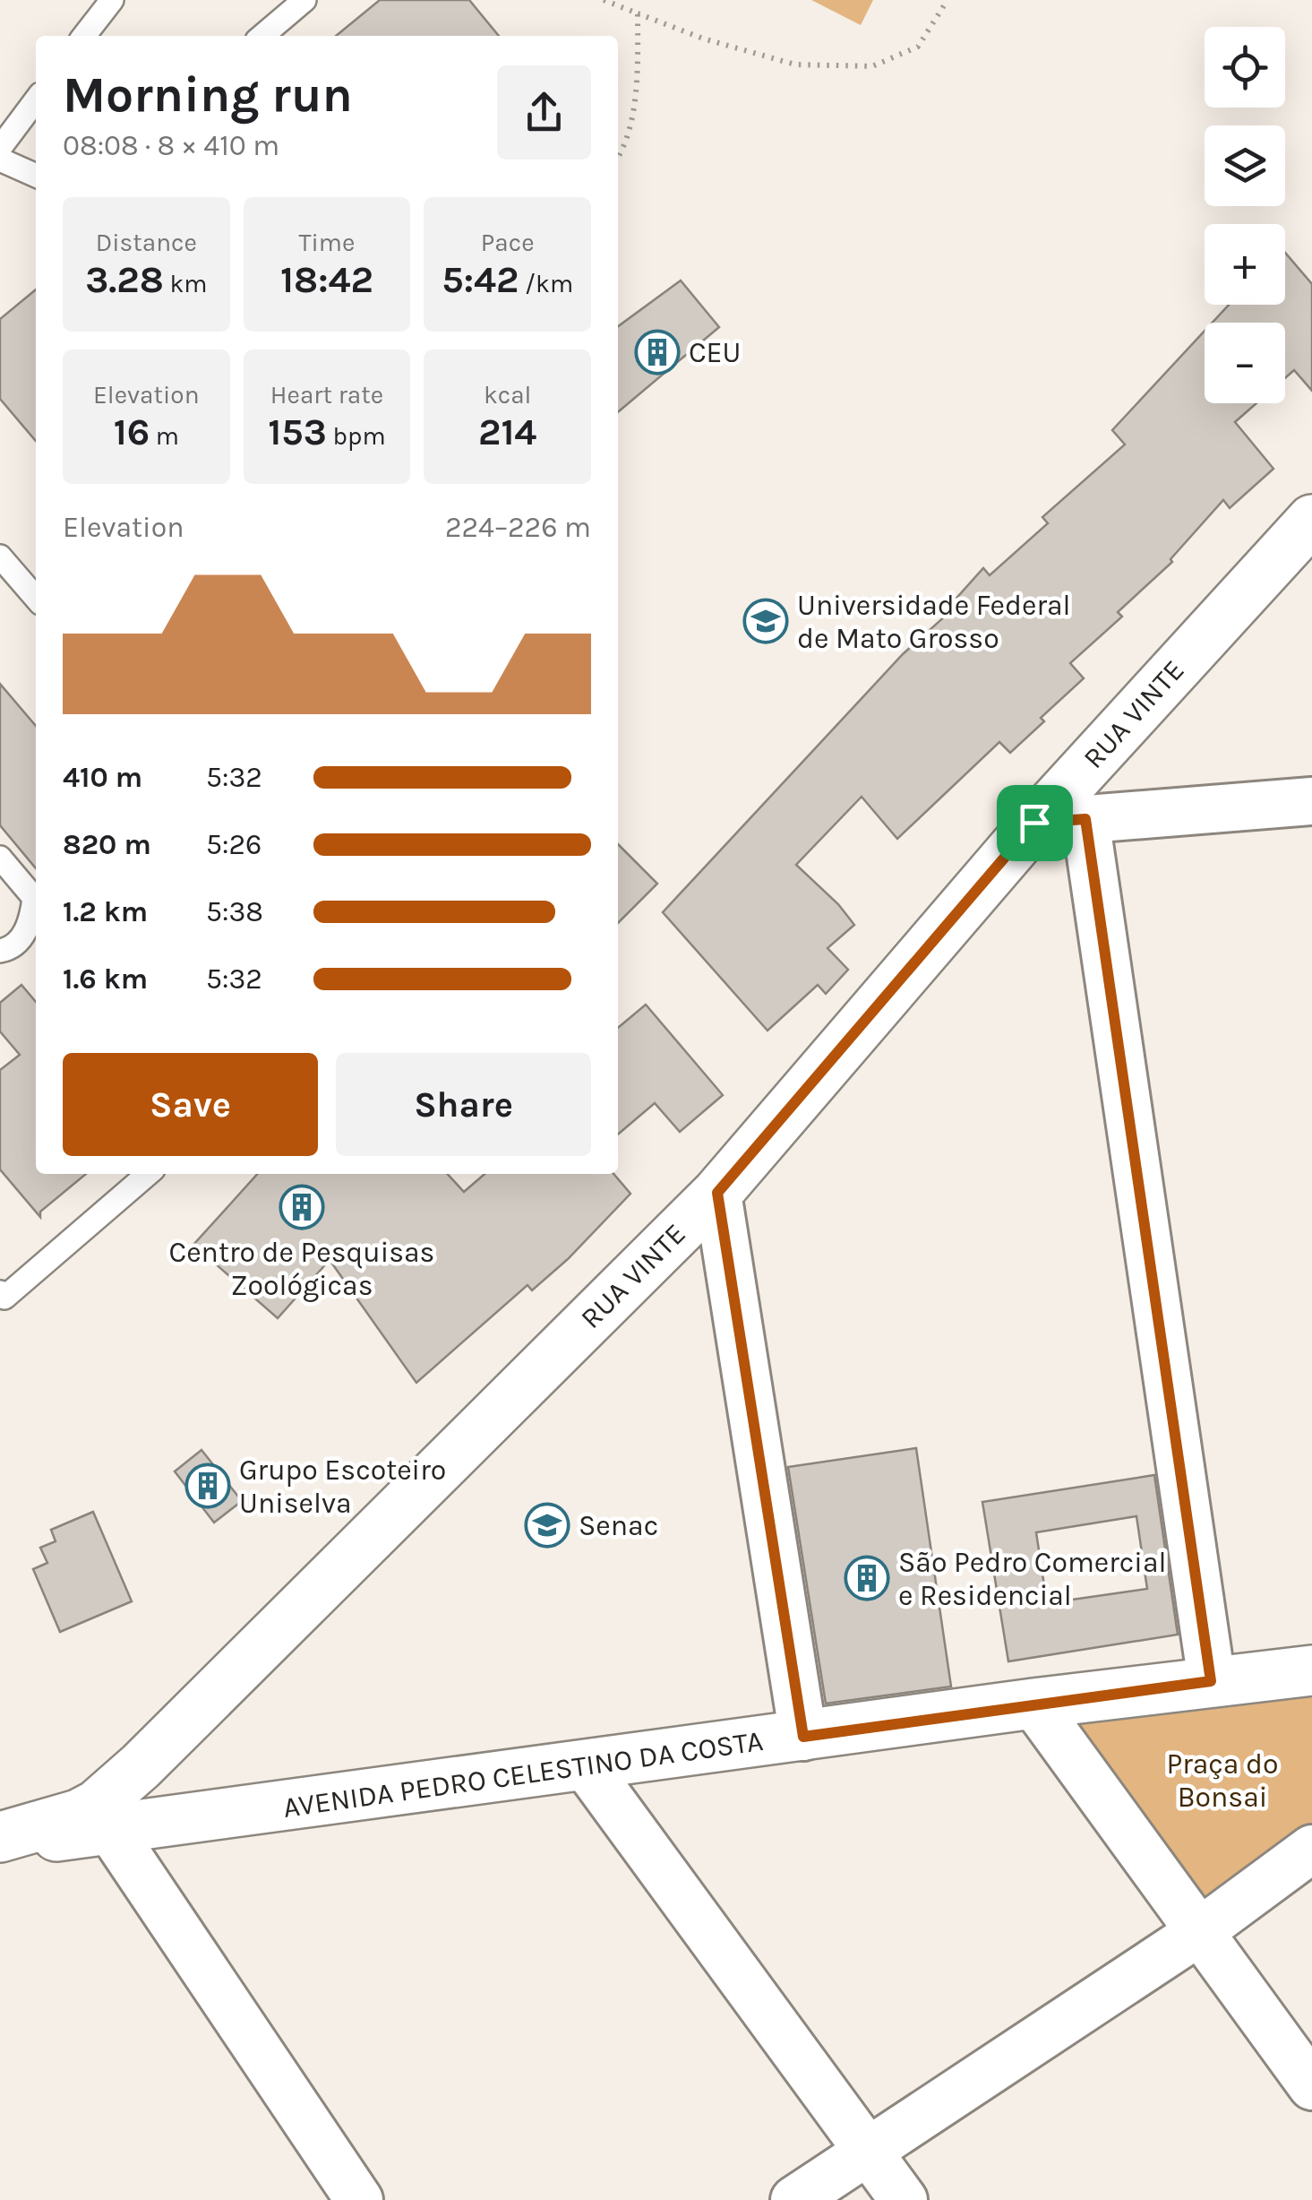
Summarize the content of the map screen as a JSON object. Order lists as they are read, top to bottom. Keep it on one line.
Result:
{"streets":{"street":["RUA VINTE","AVENIDA PEDRO CELESTINO DA COSTA"]},"crossings":[["RUA VINTE","AVENIDA PEDRO CELESTINO DA COSTA"]],"parks":["Praça do Bonsai"],"places":{"building":["CEU","Centro de Pesquisas Zoológicas","Grupo Escoteiro Uniselva","São Pedro Comercial e Residencial"],"school or university":["Universidade Federal de Mato Grosso","Senac"]},"page":{"map_buttons":["+","−"],"heading":["Morning run","08:08 · 8 × 410 m"],"stats":[["Distance","3.28 km"],["Time","18:42"],["Pace","5:42 /km"],["Elevation","16 m"],["Heart rate","153 bpm"],["kcal","214"]],"chart":["Elevation","224–226 m"],"list":[{"name":"410 m","note":"5:32"},{"name":"820 m","note":"5:26"},{"name":"1.2 km","note":"5:38"},{"name":"1.6 km","note":"5:32"}],"buttons":["Save","Share"]}}
